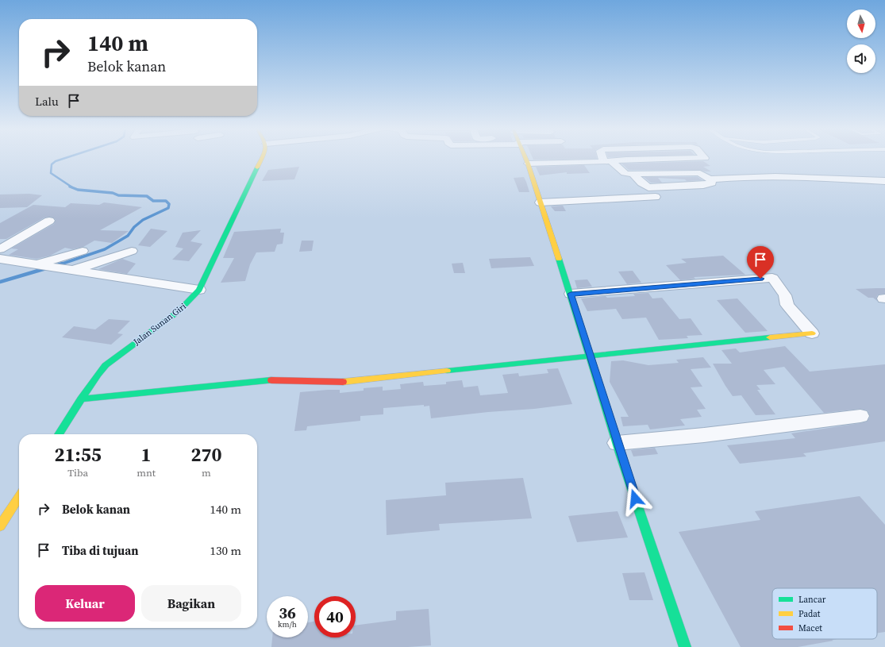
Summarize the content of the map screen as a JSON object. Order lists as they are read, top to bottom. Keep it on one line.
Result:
{"streets":{"street":["Jalan Sunan Giri"]},"legend":["Lancar","Padat","Macet"],"north":"bottom","page":{"turn":["140 m","Belok kanan"],"then":"Lalu","eta":["21:55","Tiba","1","mnt","270","m"],"list":[{"name":"Belok kanan","value":"140 m"},{"name":"Tiba di tujuan","value":"130 m"}],"buttons":["Keluar","Bagikan"],"speed":"36 km/h","limit":"40"}}
